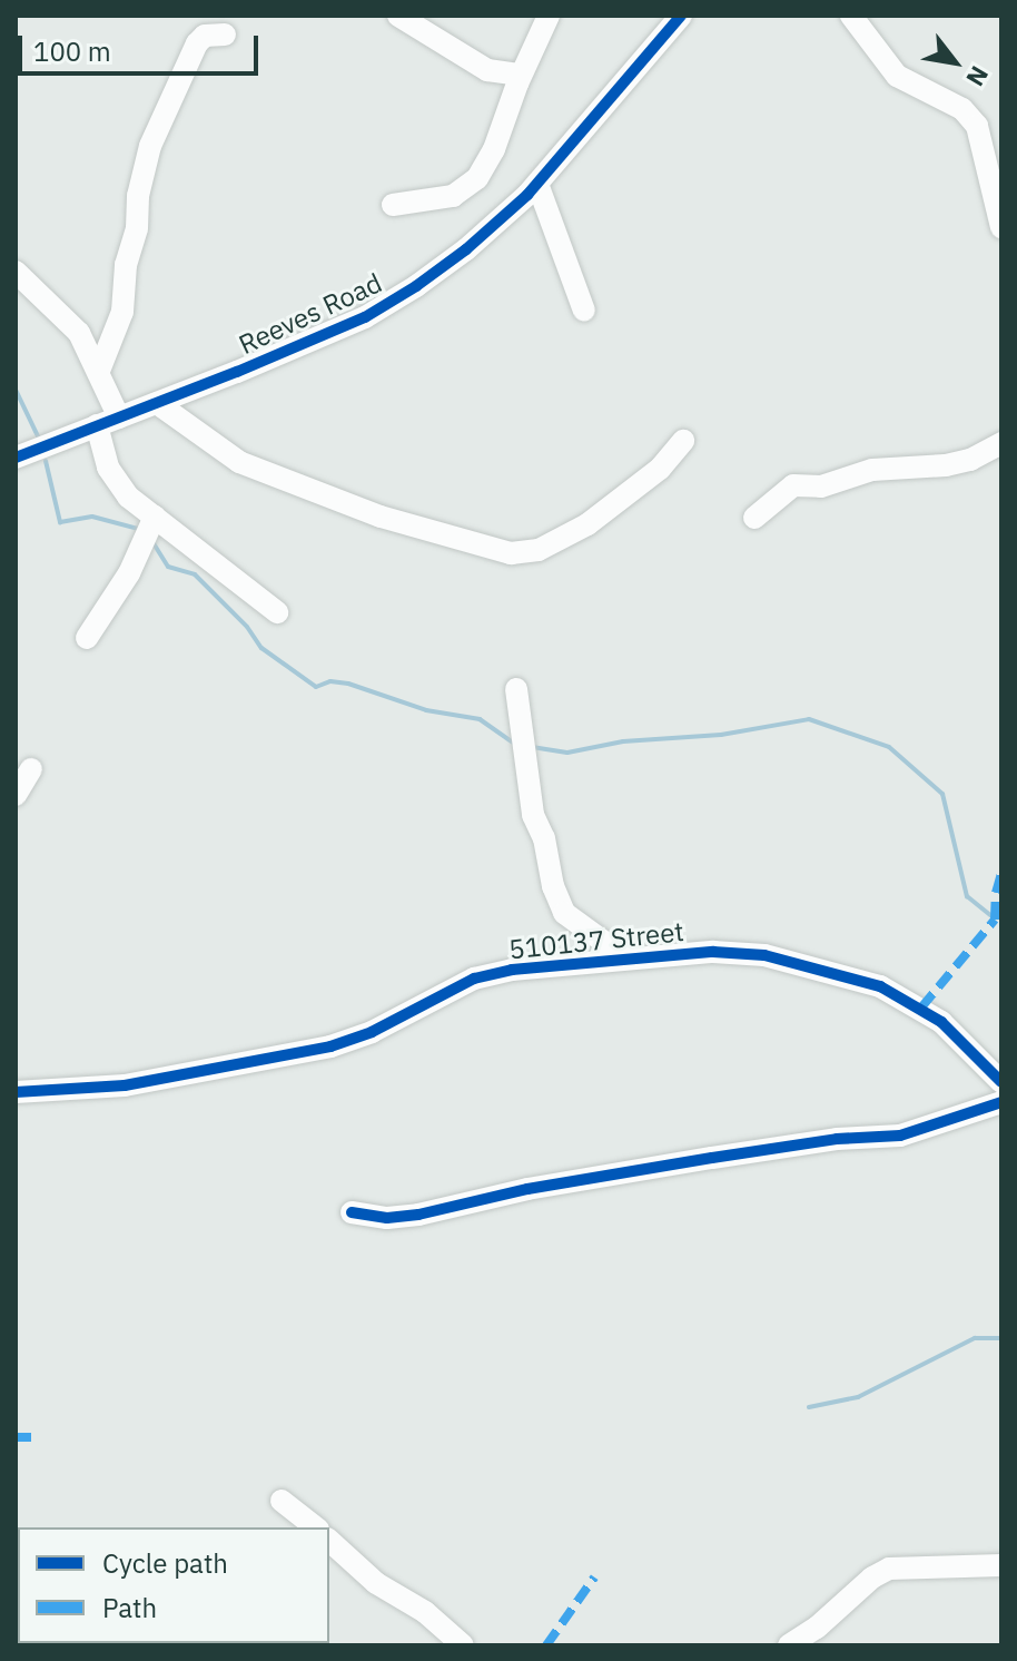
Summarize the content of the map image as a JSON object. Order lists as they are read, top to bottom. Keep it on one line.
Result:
{"streets":{"street":["Reeves Road","510137 Street"]},"legend":["Cycle path","Path"],"scale_bar":"100 m","north":"bottom right"}
